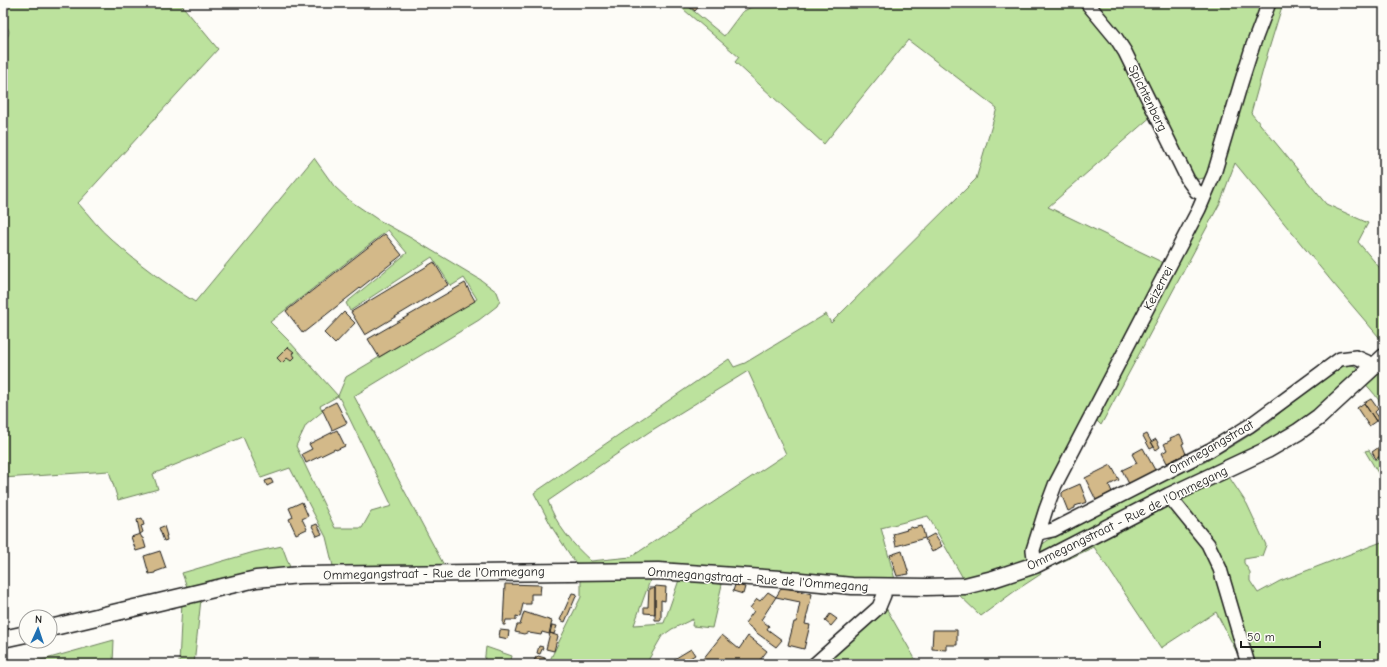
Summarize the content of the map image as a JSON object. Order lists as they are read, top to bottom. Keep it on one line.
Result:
{"streets":{"main road":["Ommegangstraat - Rue de l'Ommegang"],"street":["Spichtenberg","Keizerrei","Ommegangstraat"]},"crossings":[["Spichtenberg","Keizerrei"],["Keizerrei","Ommegangstraat"],["Keizerrei","Ommegangstraat - Rue de l'Ommegang"],["Ommegangstraat","Ommegangstraat - Rue de l'Ommegang"]],"scale_bar":"50 m","north":"top"}
